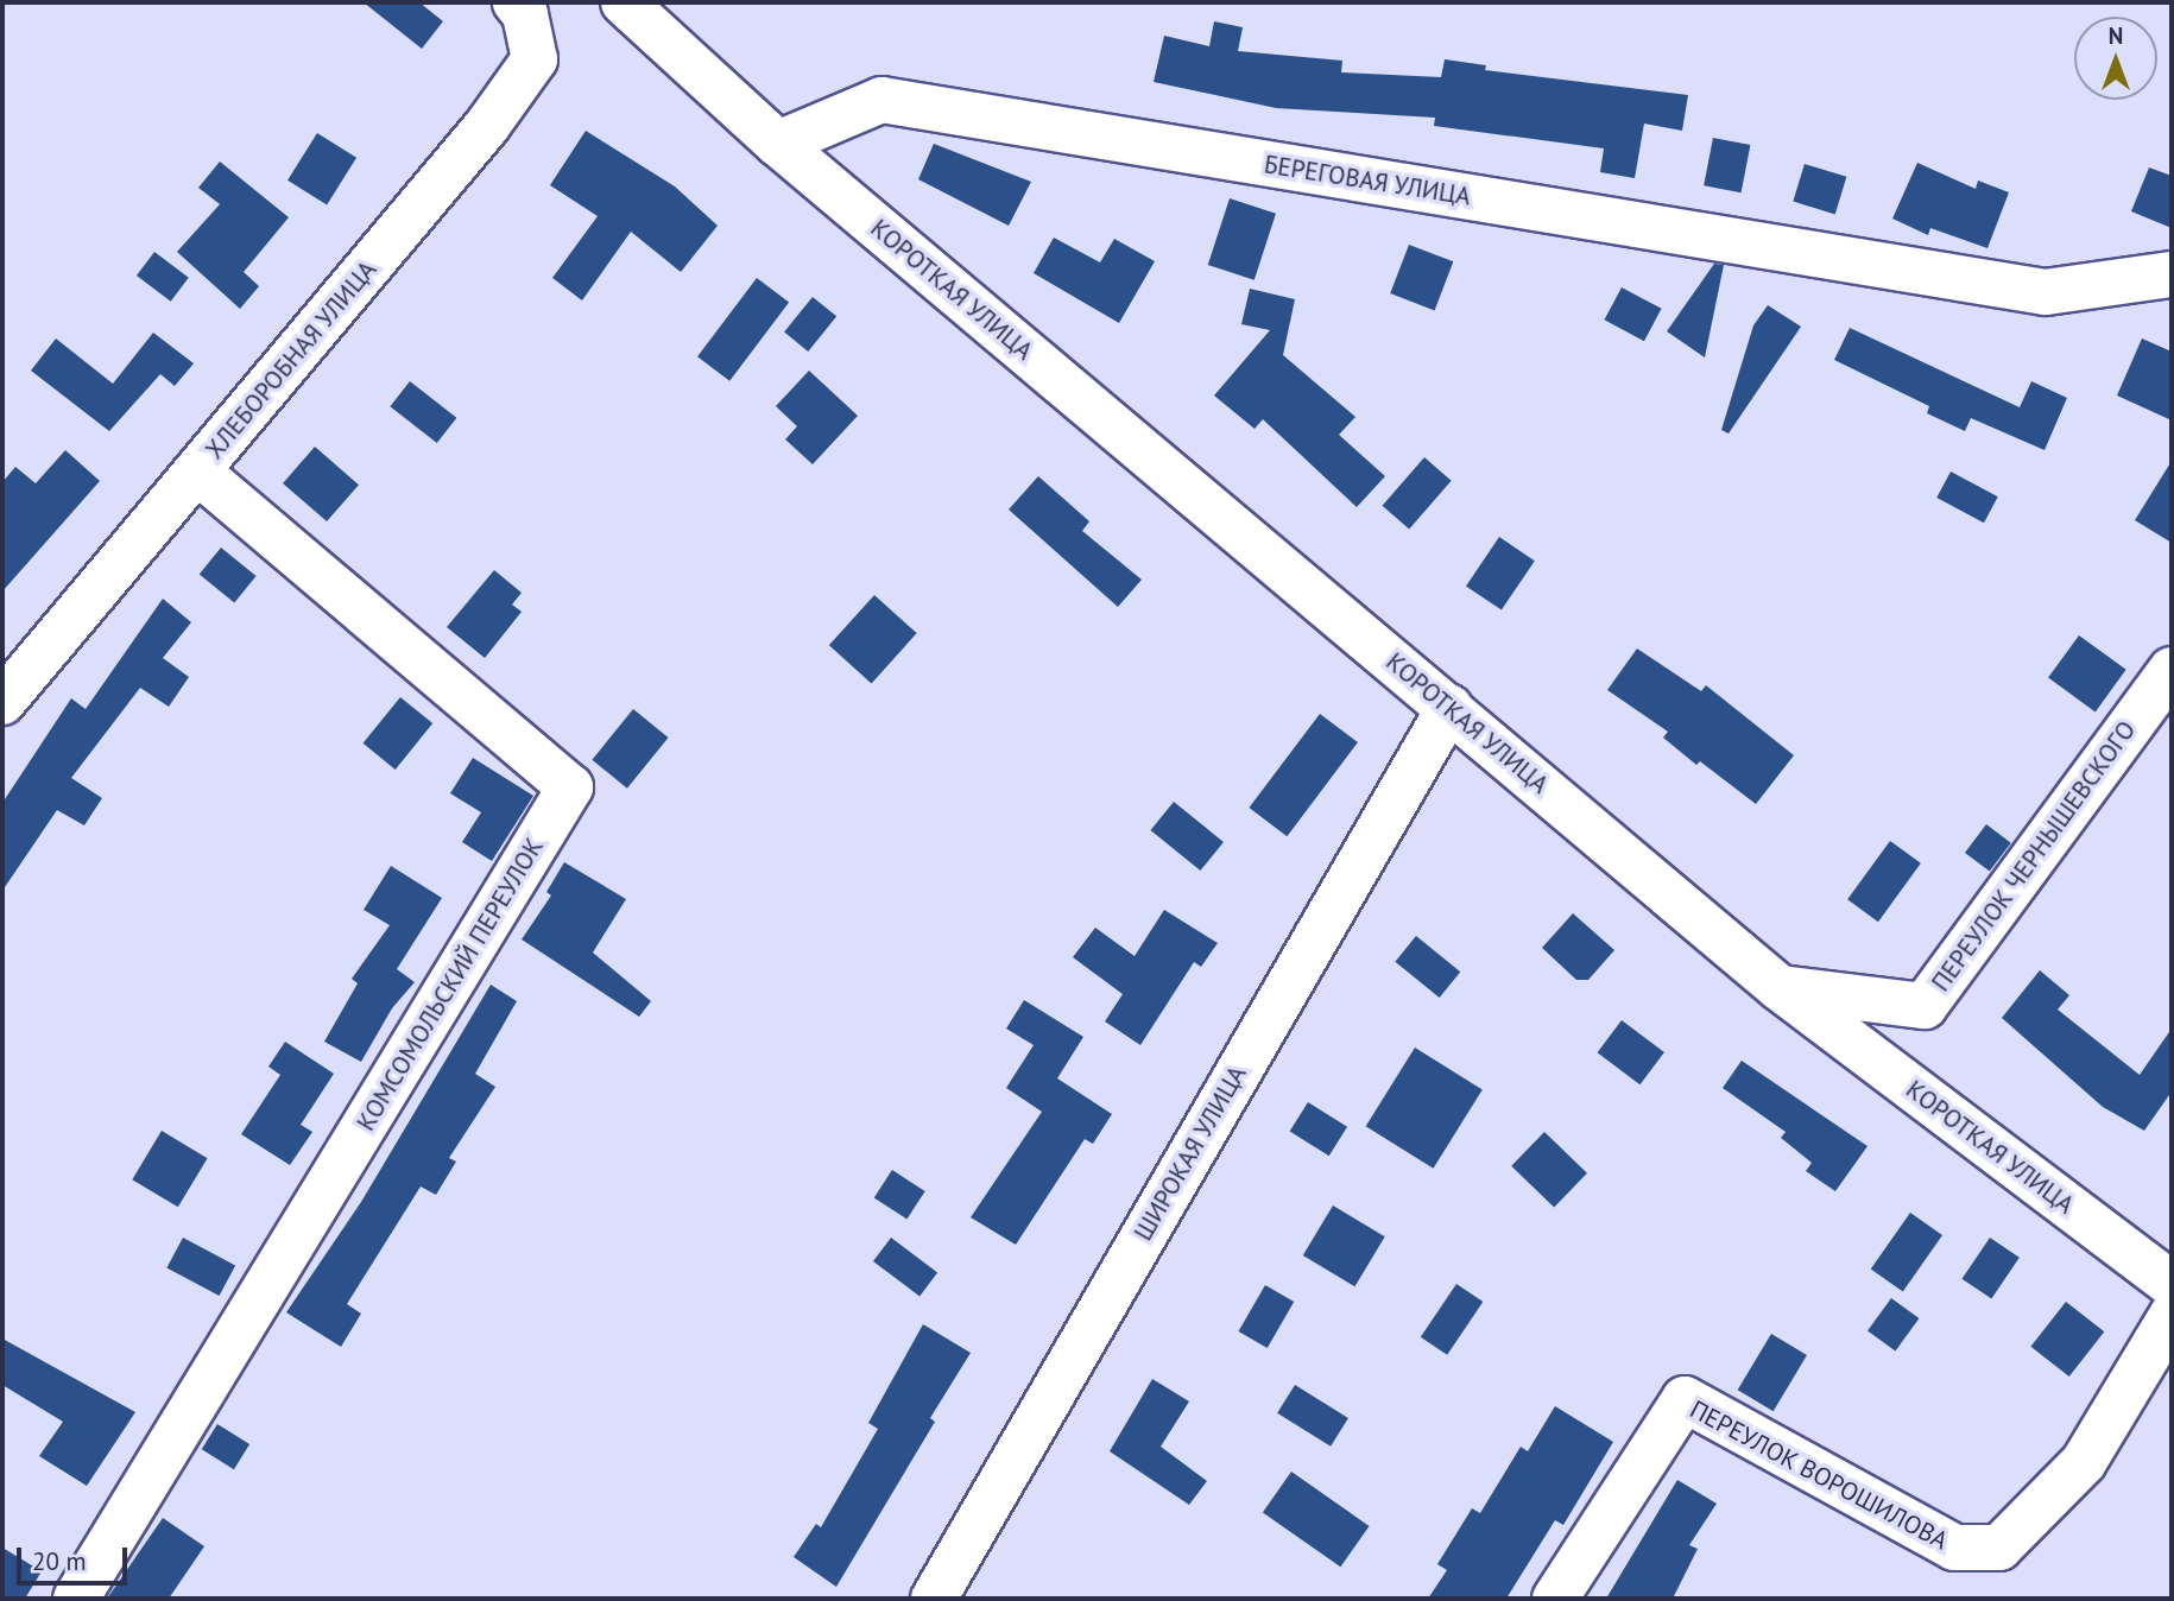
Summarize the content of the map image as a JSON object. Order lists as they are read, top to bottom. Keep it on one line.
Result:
{"streets":{"street":["БЕРЕГОВАЯ УЛИЦА","КОРОТКАЯ УЛИЦА","ХЛЕБОРОБНАЯ УЛИЦА","ПЕРЕУЛОК ЧЕРНЫШЕВСКОГО","КОМСОМОЛЬСКИЙ ПЕРЕУЛОК","ШИРОКАЯ УЛИЦА","ПЕРЕУЛОК ВОРОШИЛОВА"]},"crossings":[["БЕРЕГОВАЯ УЛИЦА","КОРОТКАЯ УЛИЦА"],["КОРОТКАЯ УЛИЦА","ПЕРЕУЛОК ЧЕРНЫШЕВСКОГО"],["КОРОТКАЯ УЛИЦА","ШИРОКАЯ УЛИЦА"],["ХЛЕБОРОБНАЯ УЛИЦА","КОМСОМОЛЬСКИЙ ПЕРЕУЛОК"]],"scale_bar":"20 m","north":"top"}
